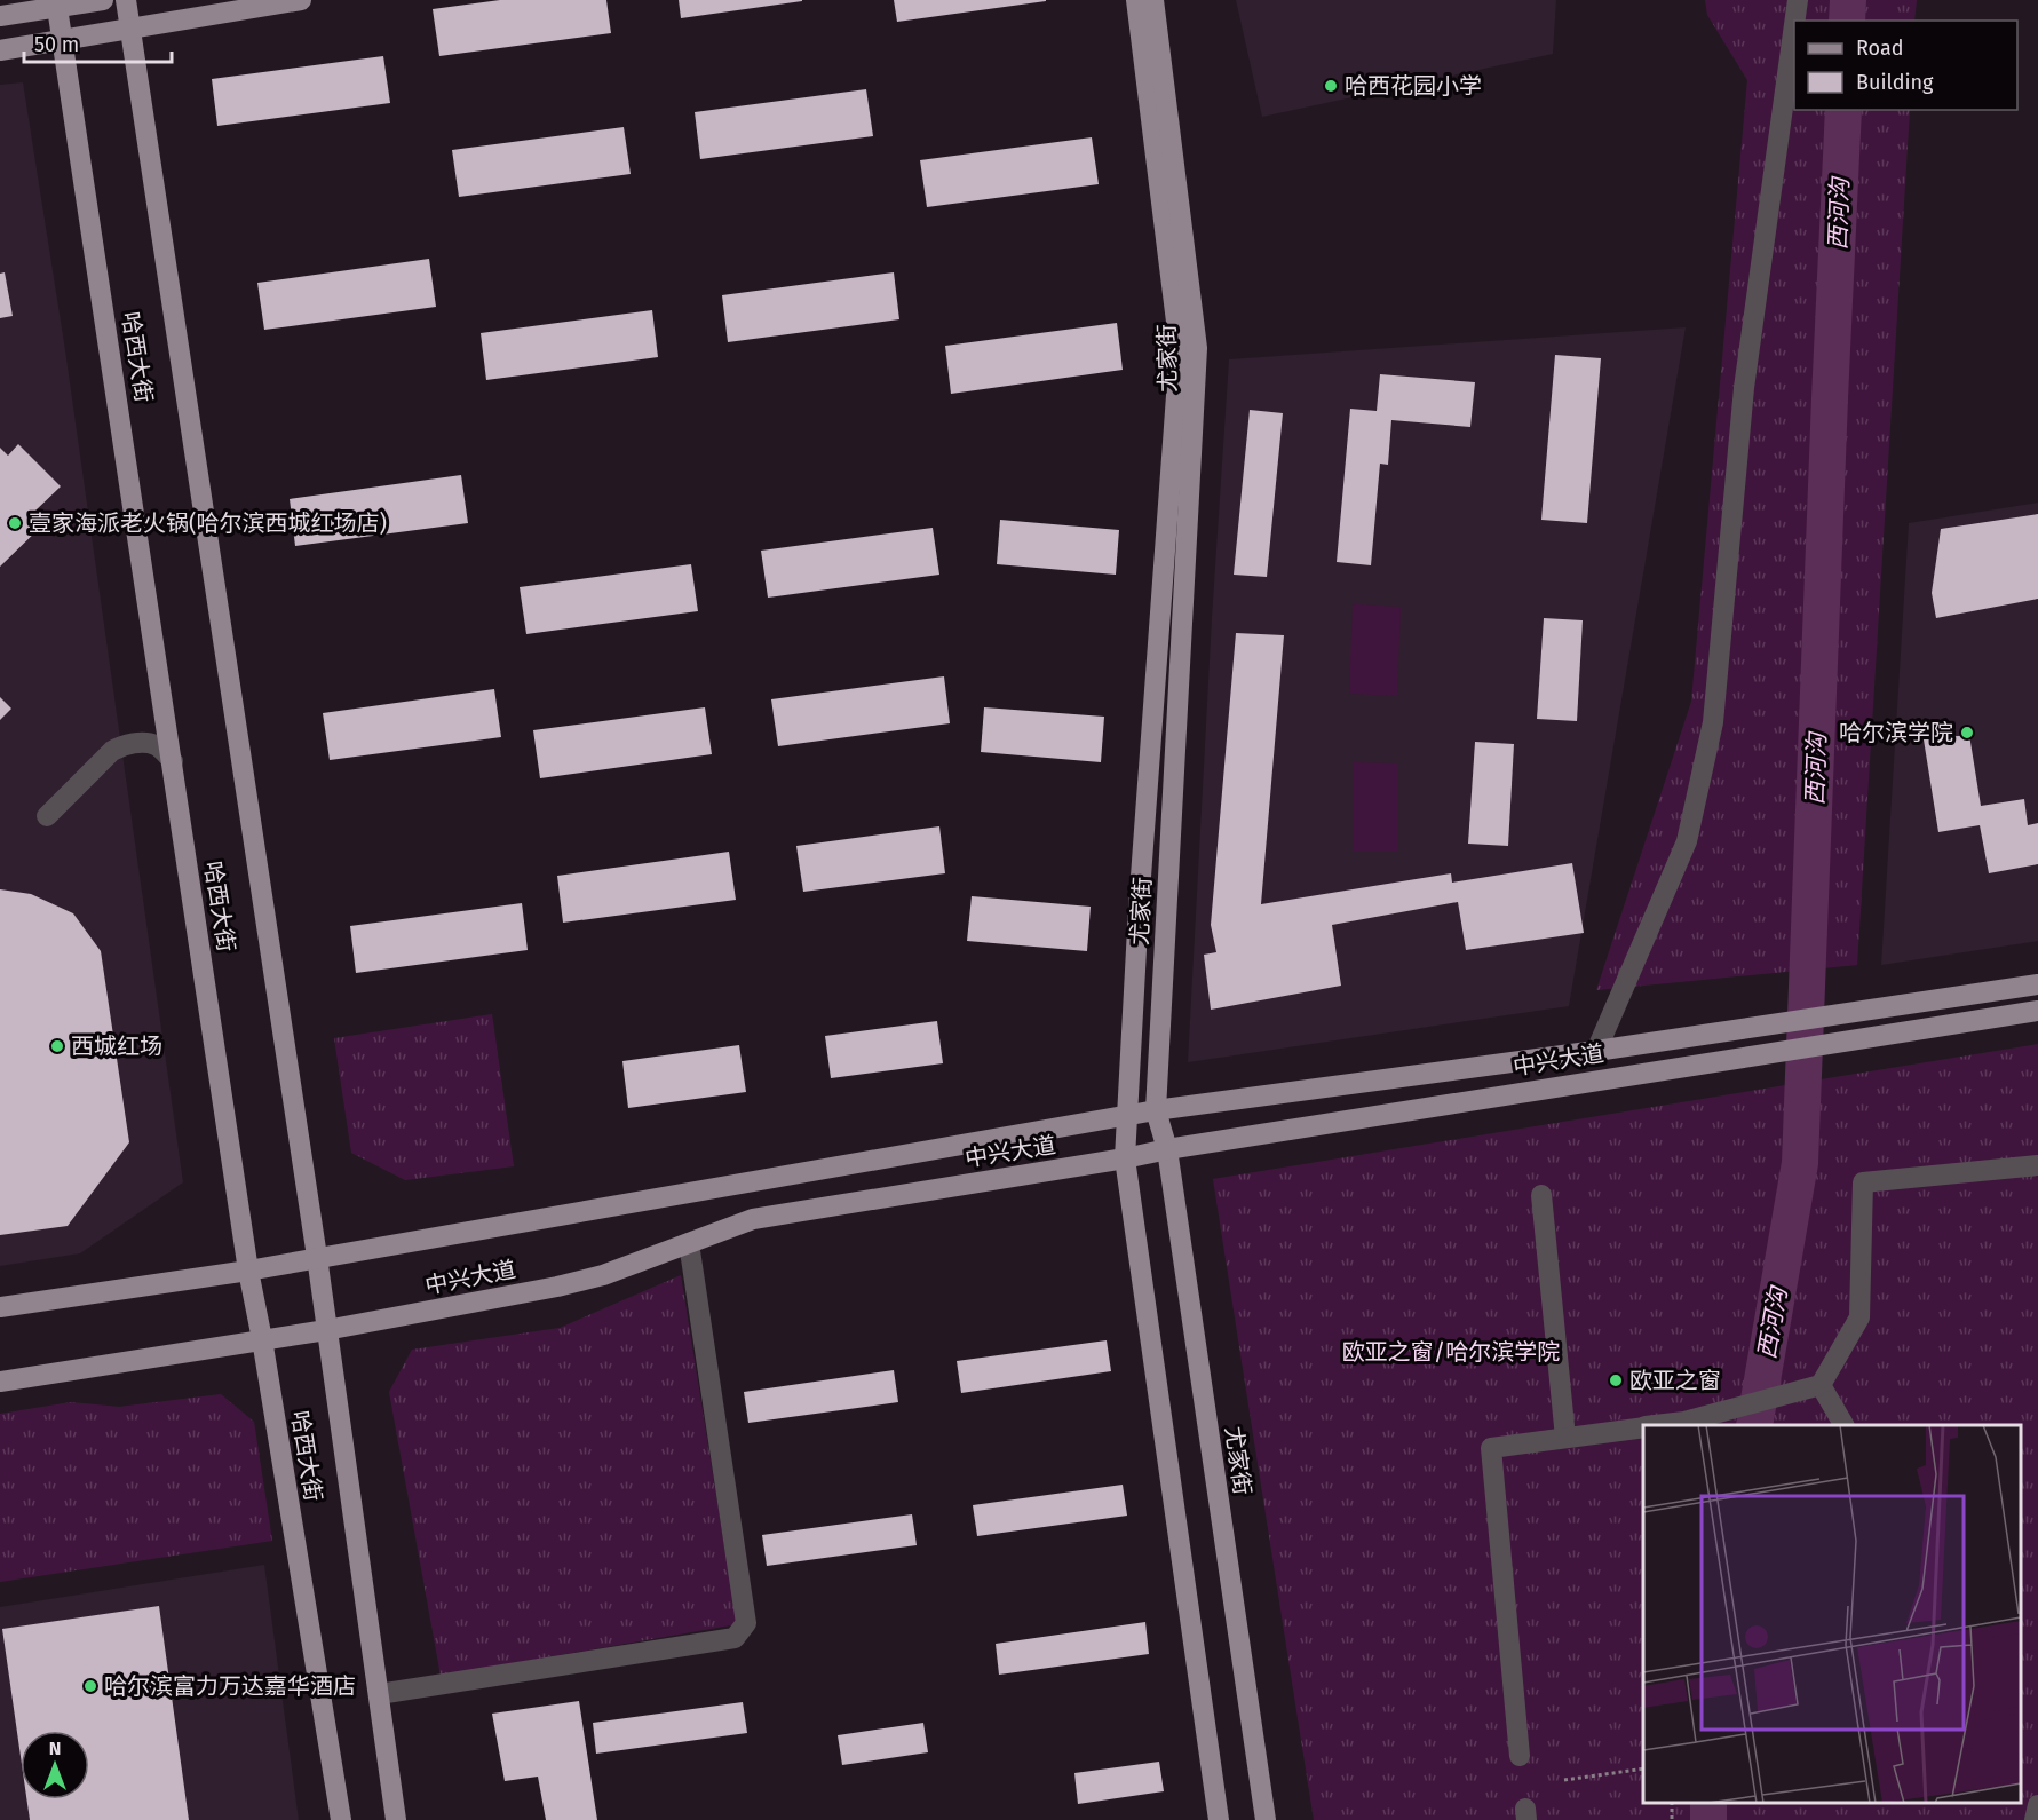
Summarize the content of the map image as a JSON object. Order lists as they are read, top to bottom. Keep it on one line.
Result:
{"streets":{"main road":["哈西大街","尤家街","中兴大道"]},"crossings":[["哈西大街","中兴大道"],["尤家街","中兴大道"]],"water":["西河沟"],"parks":["欧亚之窗/哈尔滨学院"],"places":["哈西花园小学","壹家海派老火锅(哈尔滨西城红场店)","哈尔滨学院","西城红场","欧亚之窗","哈尔滨富力万达嘉华酒店"],"legend":["Road","Building"],"scale_bar":"50 m","north":"top"}
